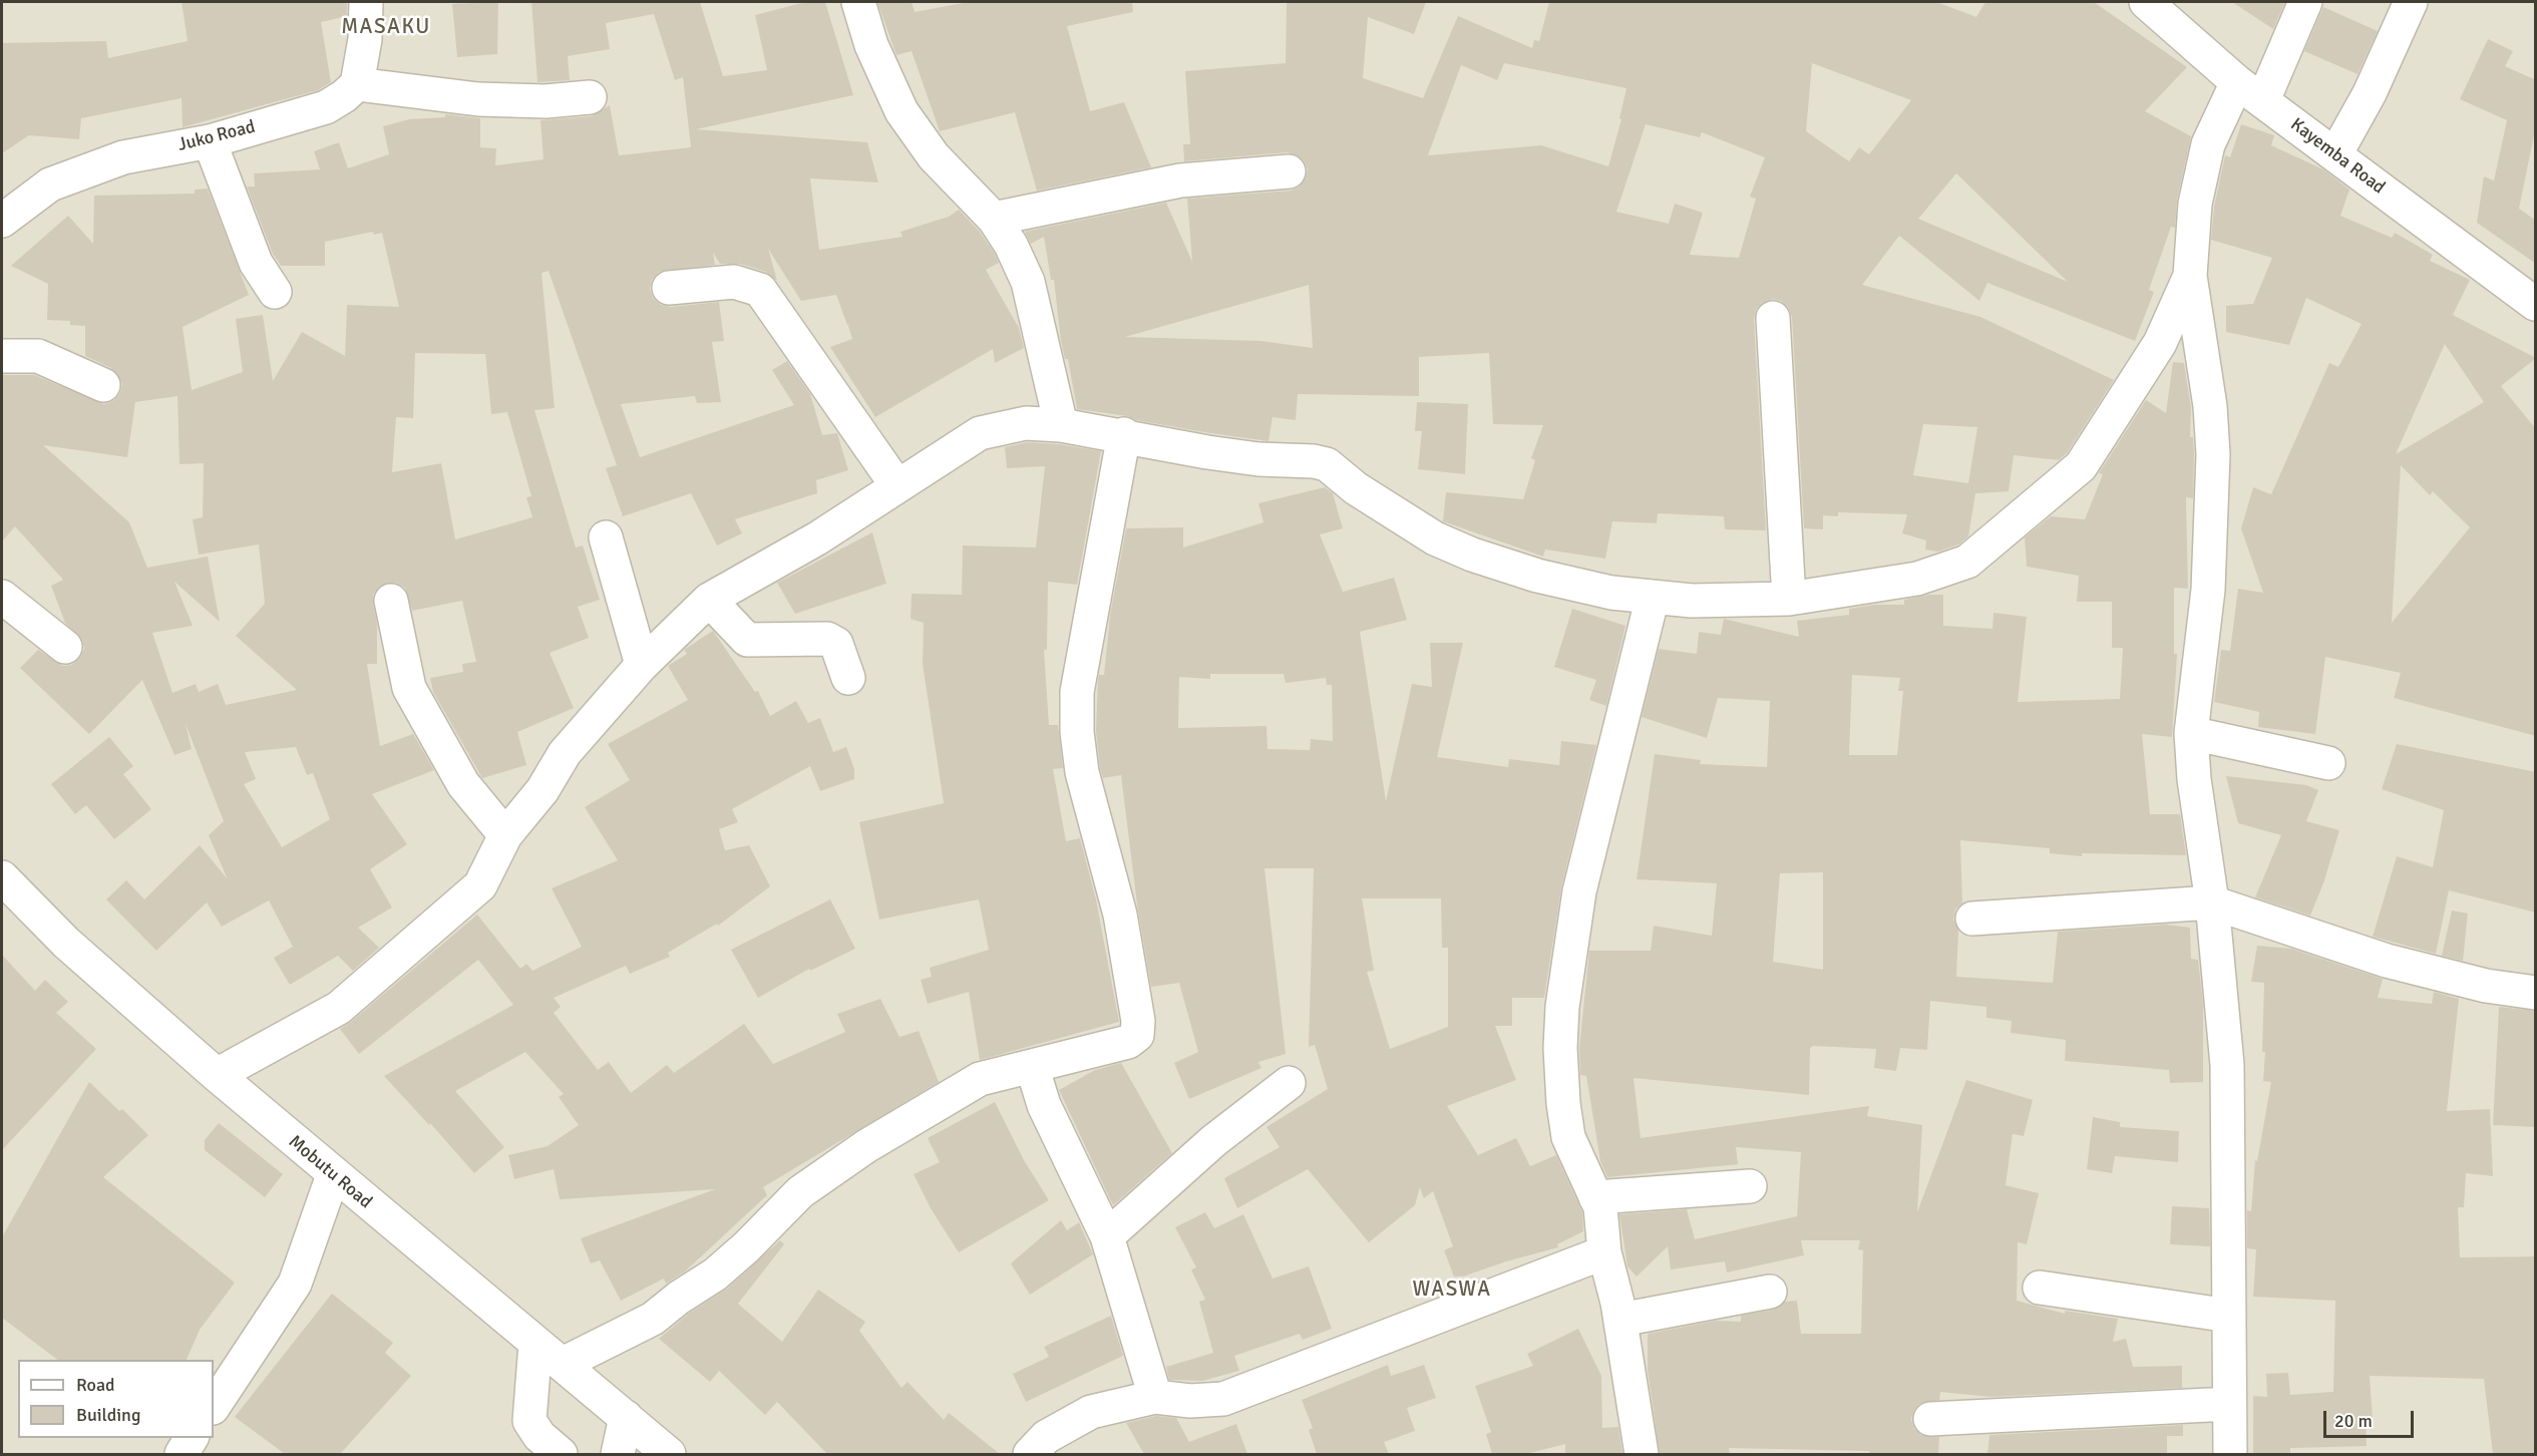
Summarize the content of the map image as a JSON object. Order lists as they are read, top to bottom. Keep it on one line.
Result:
{"streets":{"street":["Juko Road","Kayemba Road","Mobutu Road"]},"districts":["MASAKU","WASWA"],"legend":["Road","Building"],"scale_bar":"20 m"}
